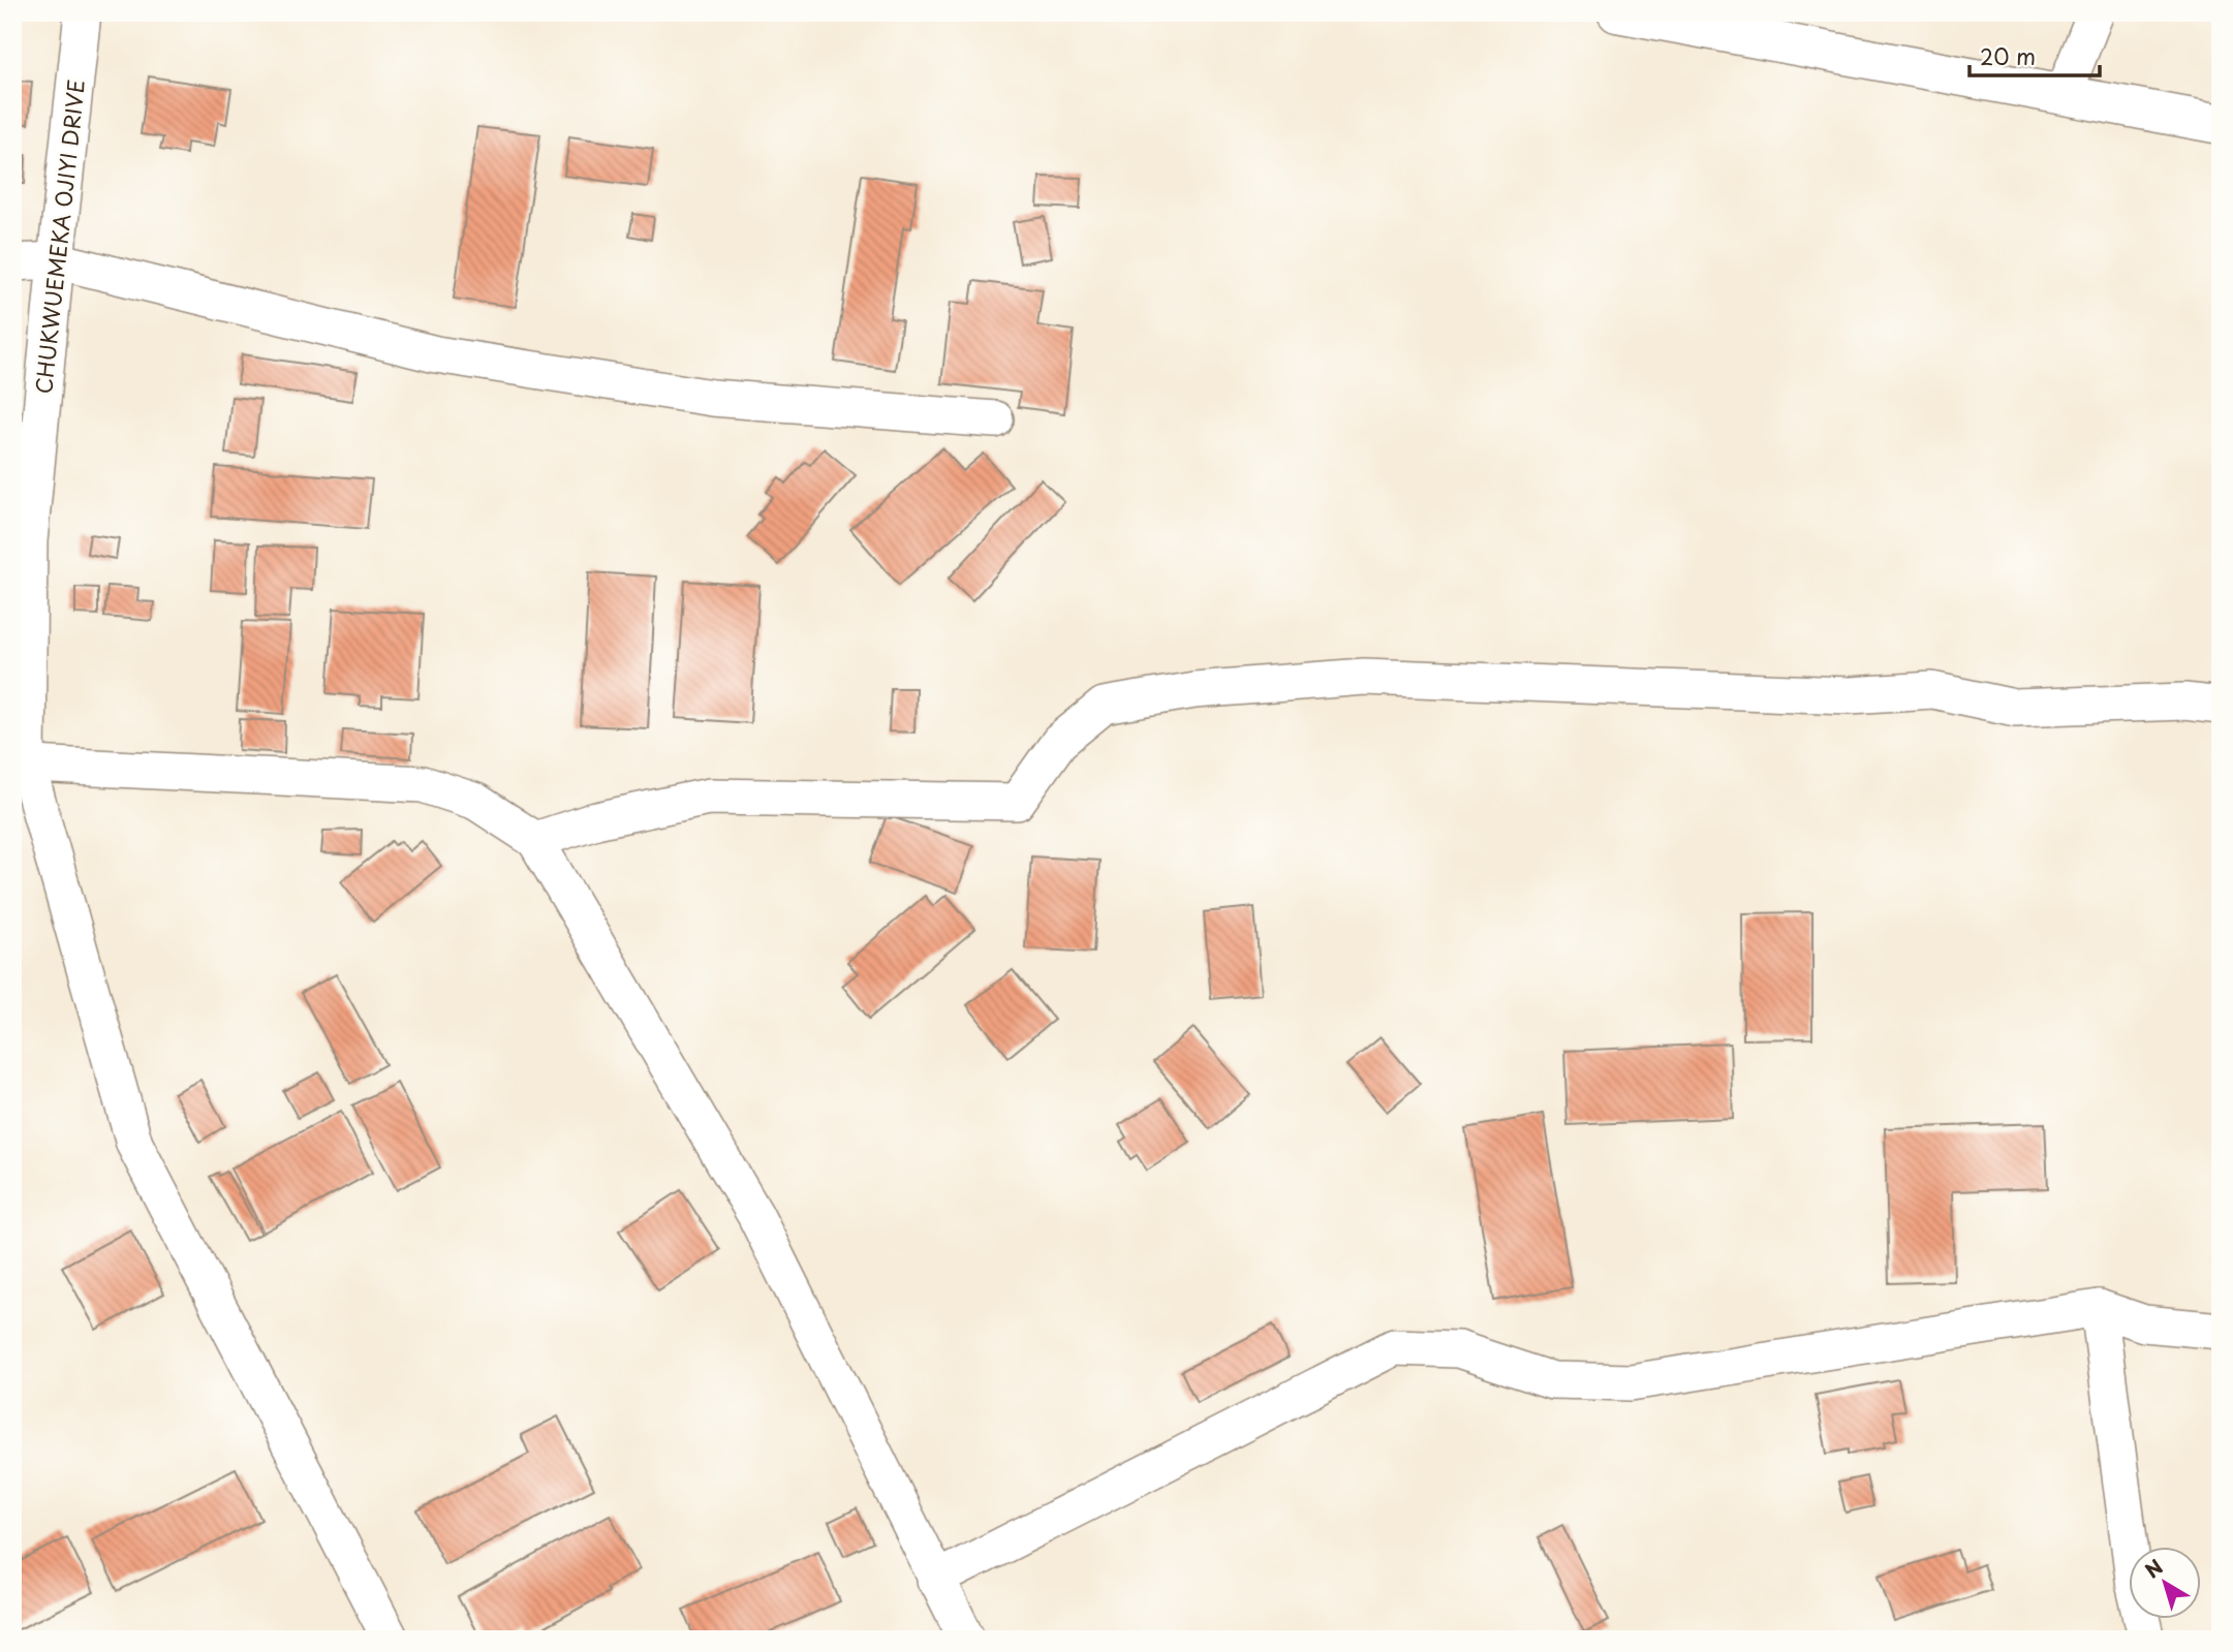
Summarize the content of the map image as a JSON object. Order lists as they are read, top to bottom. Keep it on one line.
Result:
{"streets":{"street":["CHUKWUEMEKA OJIYI DRIVE"]},"scale_bar":"20 m","north":"top left"}
